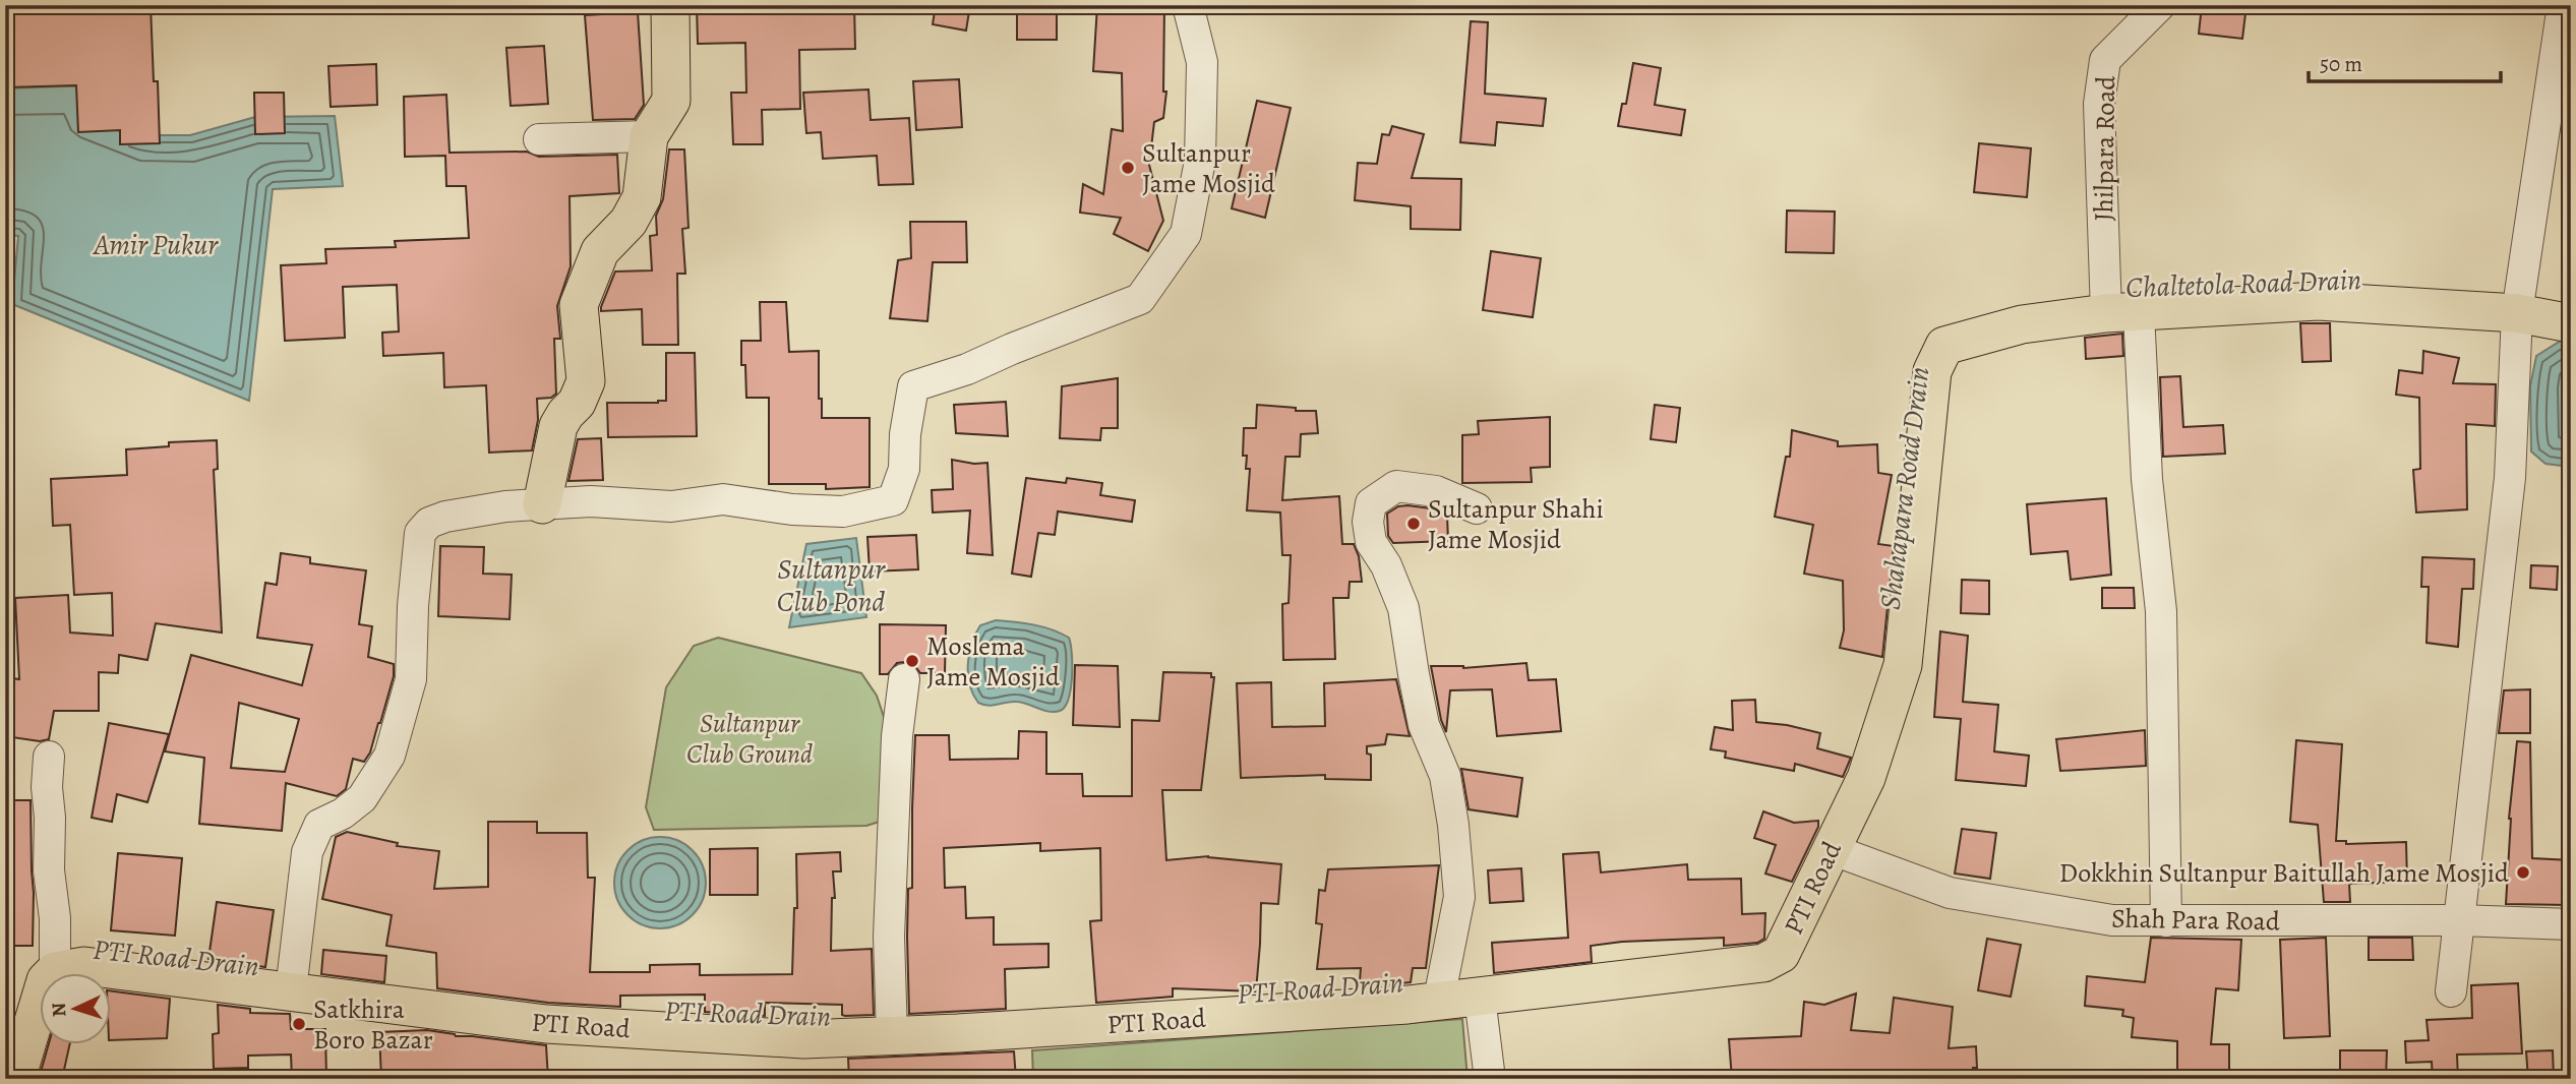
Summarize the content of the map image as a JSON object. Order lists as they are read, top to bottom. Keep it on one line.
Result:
{"streets":{"main road":["PTI Road"],"street":["Jhilpara Road","Shah Para Road"]},"crossings":[["Jhilpara Road","PTI Road"],["Jhilpara Road","Shah Para Road"],["PTI Road","Shah Para Road"]],"water":["Amir Pukur","Chaltetola Road Drain","Shahapara Road Drain","Sultanpur Club Pond","PTI Road Drain"],"parks":["Sultanpur Club Ground"],"places":["Sultanpur Jame Mosjid","Sultanpur Shahi Jame Mosjid","Moslema Jame Mosjid","Dokkhin Sultanpur Baitullah Jame Mosjid","Satkhira Boro Bazar"],"scale_bar":"50 m","north":"left"}
